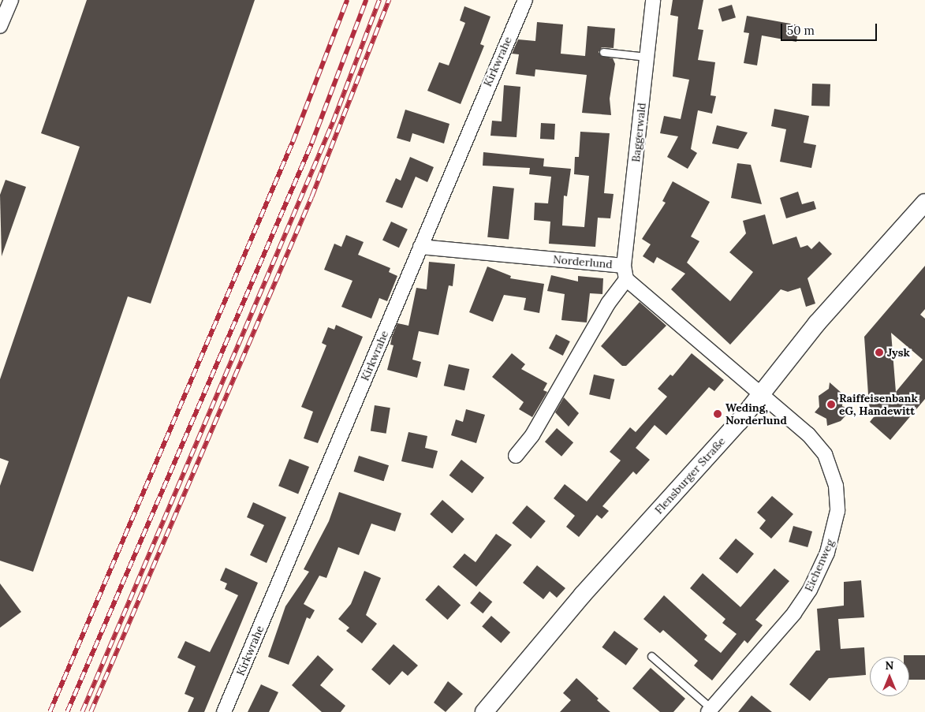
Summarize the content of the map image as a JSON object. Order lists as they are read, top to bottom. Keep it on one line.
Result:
{"streets":{"street":["Kirkwrahe","Baggerwald","Norderlund","Flensburger Straße","Eichenweg"]},"crossings":[["Kirkwrahe","Norderlund"],["Baggerwald","Norderlund"],["Flensburger Straße","Eichenweg"]],"places":["Jysk","Raiffeisenbank eG, Handewitt","Weding, Norderlund"],"scale_bar":"50 m","north":"top"}
